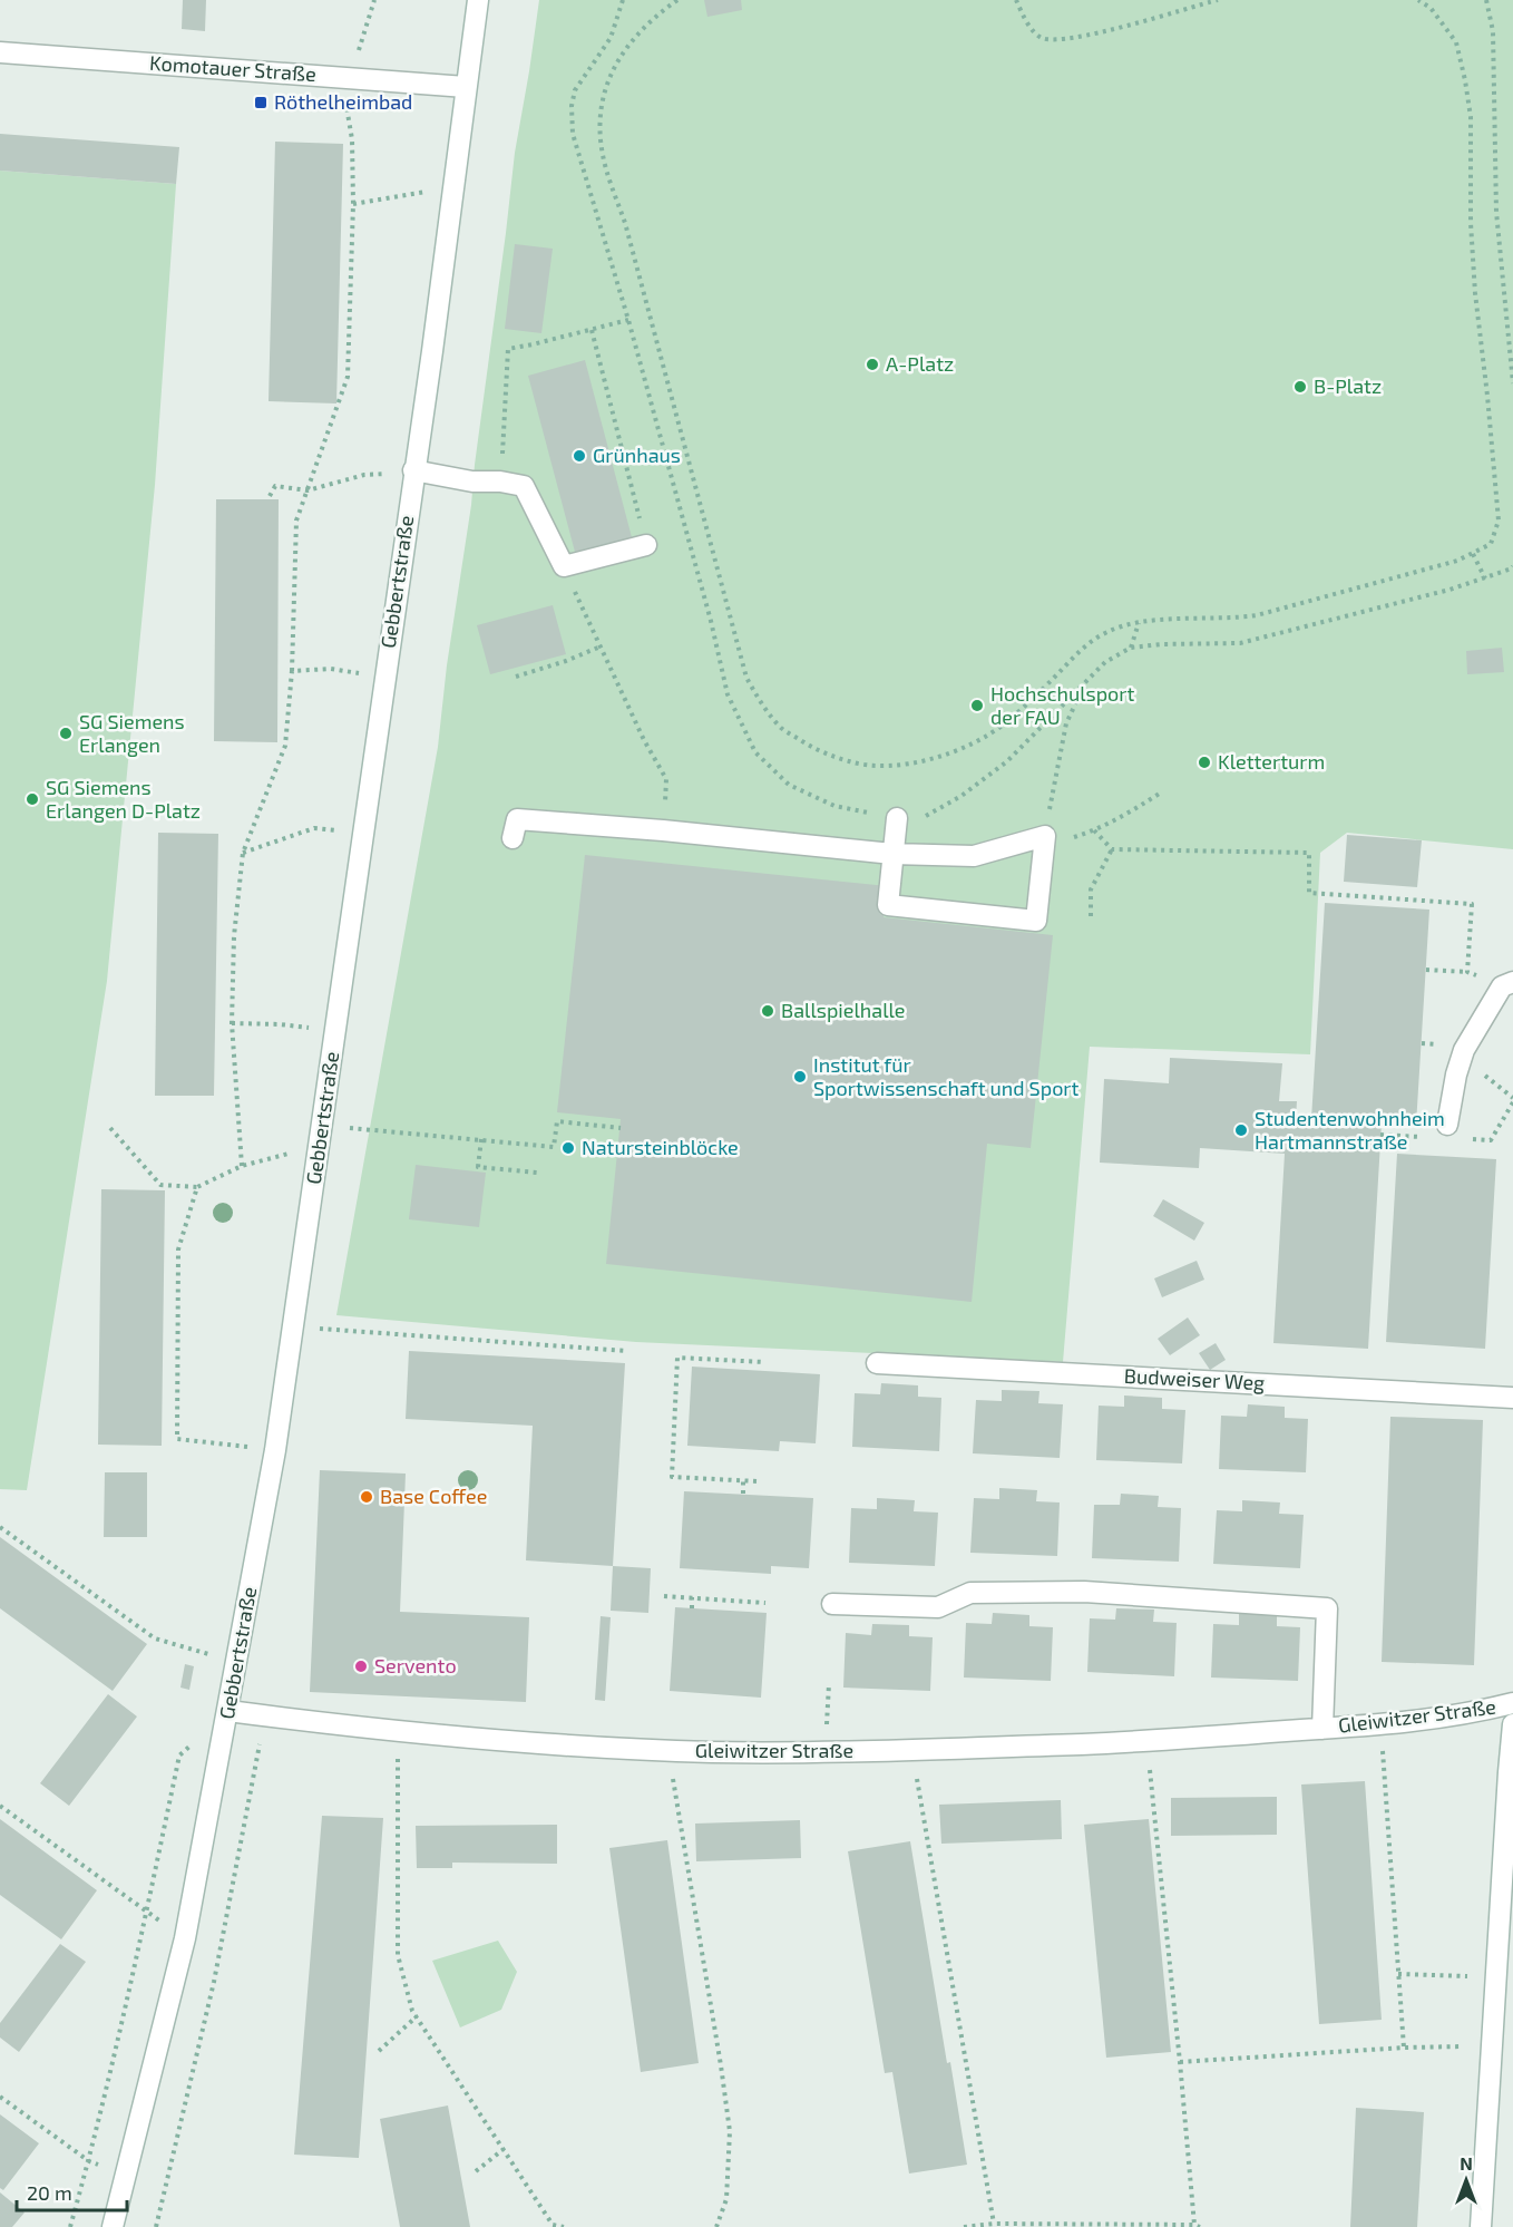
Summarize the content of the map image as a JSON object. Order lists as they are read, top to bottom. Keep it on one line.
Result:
{"streets":{"street":["Komotauer Straße","Gebbertstraße","Budweiser Weg","Gleiwitzer Straße"]},"crossings":[["Komotauer Straße","Gebbertstraße"],["Gebbertstraße","Gleiwitzer Straße"]],"places":{"transit":["Röthelheimbad"],"other":["A-Platz","B-Platz","Grünhaus","Hochschulsport der FAU","SG Siemens Erlangen","Kletterturm","SG Siemens Erlangen D-Platz","Ballspielhalle","Institut für Sportwissenschaft und Sport","Studentenwohnheim Hartmannstraße","Natursteinblöcke","Base Coffee","Servento"]},"scale_bar":"20 m","north":"top"}
